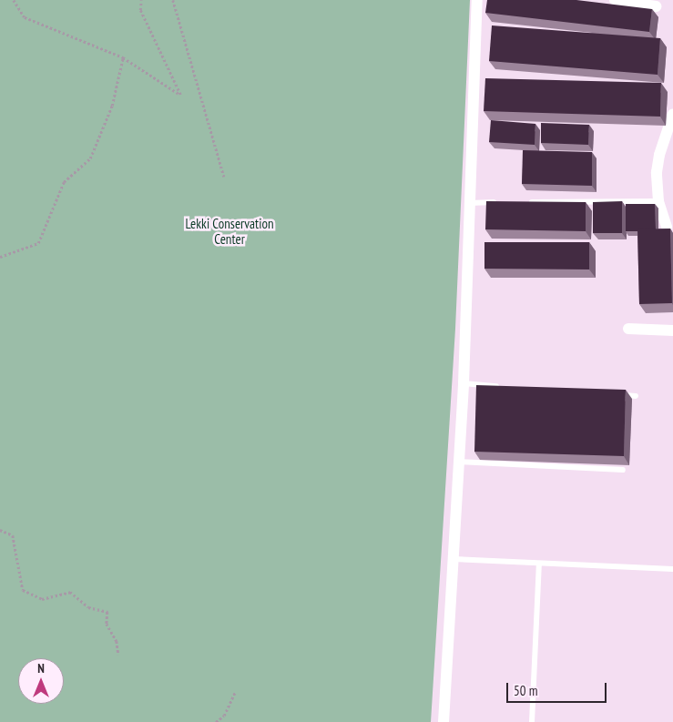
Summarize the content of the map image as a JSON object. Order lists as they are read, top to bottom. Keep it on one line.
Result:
{"parks":["Lekki Conservation Center"],"scale_bar":"50 m","north":"top"}
